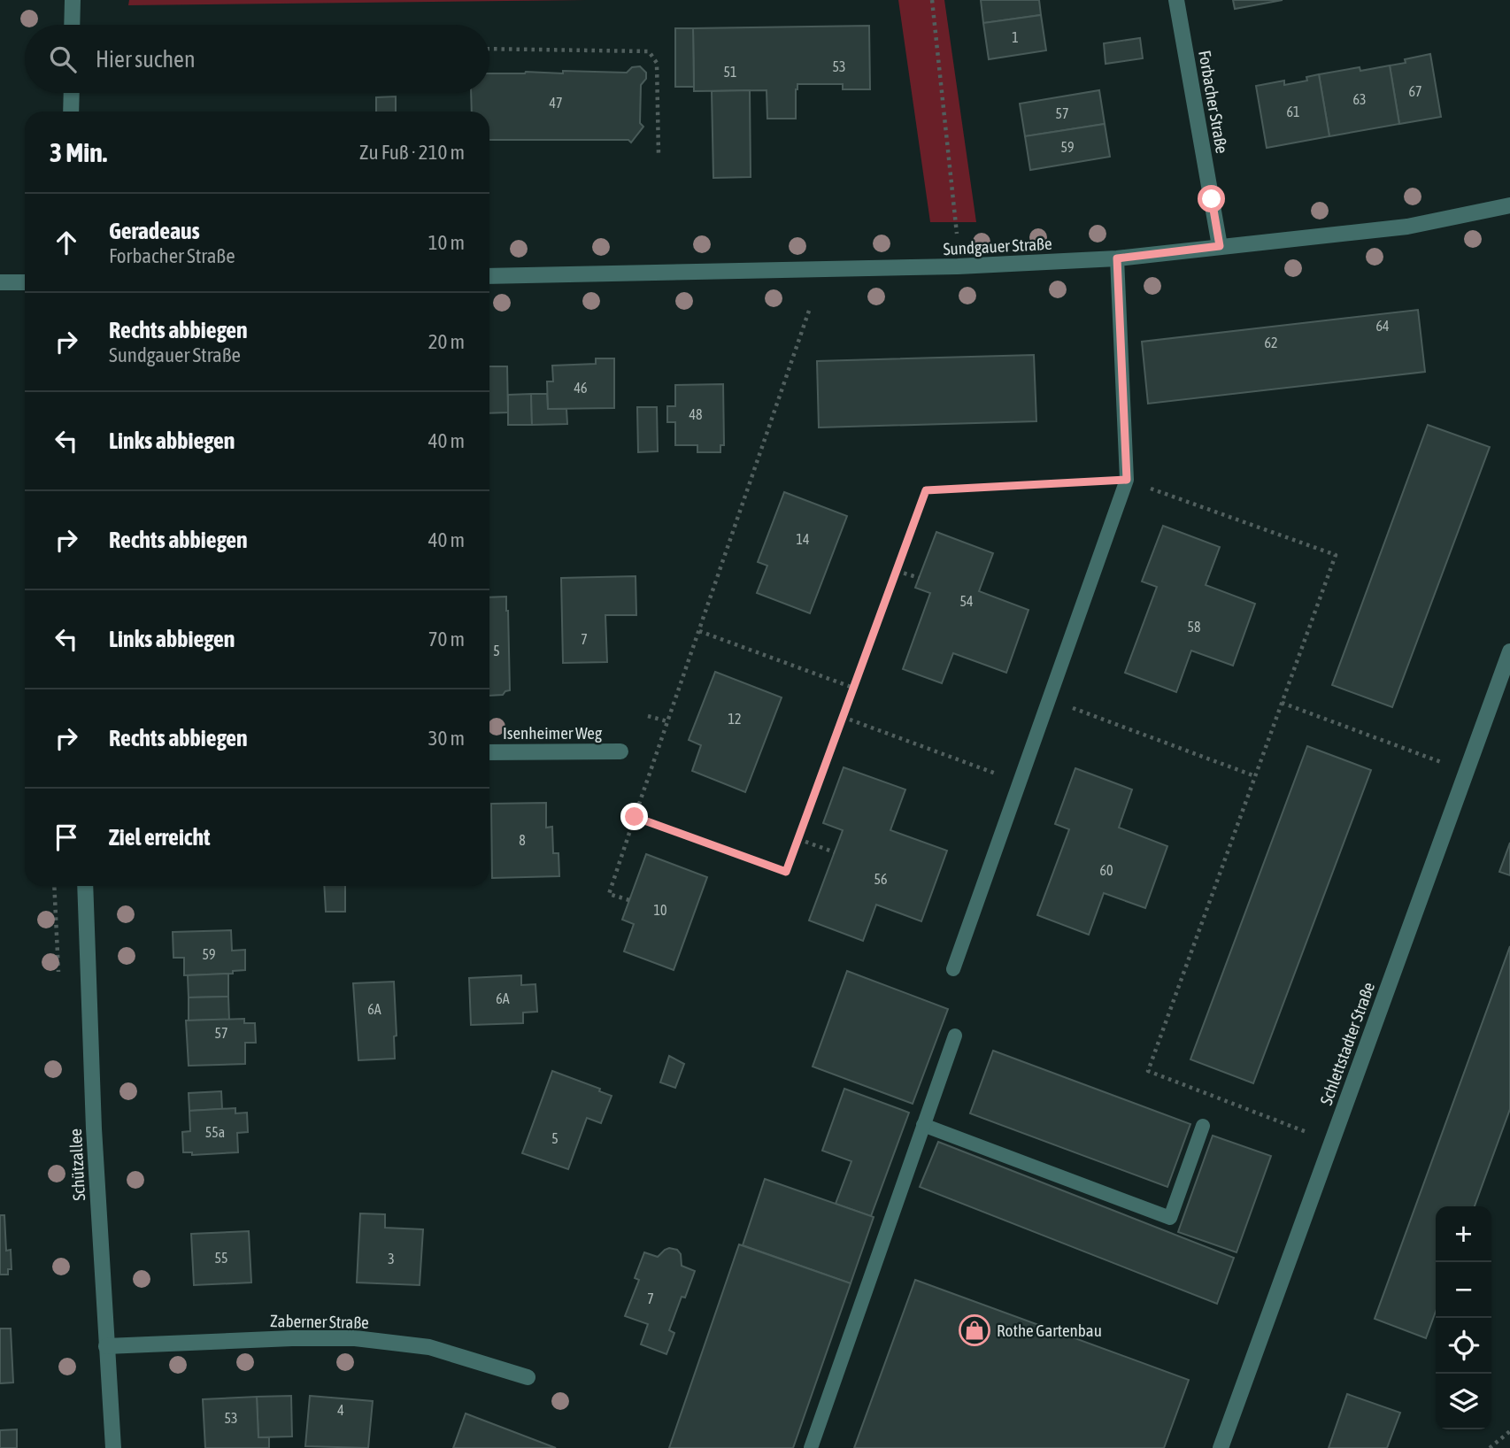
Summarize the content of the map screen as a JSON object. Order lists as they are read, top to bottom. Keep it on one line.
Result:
{"streets":{"street":["Forbacher Straße","Sundgauer Straße","Isenheimer Weg","Schlettstadter Straße","Schützallee","Zaberner Straße"]},"crossings":[["Forbacher Straße","Sundgauer Straße"],["Schützallee","Zaberner Straße"]],"places":{"shop":["Rothe Gartenbau"]},"house_numbers":["1","53","51","67","63","47","61","57","59","64","62","46","48","14","54","58","7","5","12","8","60","56","10","59","6A","6A","57","55a","5","55","3","7","4","53"],"page":{"search":"Hier suchen","heading":["3 Min.","Zu Fuß · 210 m"],"list":[["Geradeaus","Forbacher Straße","10 m"],["Rechts abbiegen","Sundgauer Straße","20 m"],["Links abbiegen","40 m"],["Rechts abbiegen","40 m"],["Links abbiegen","70 m"],["Rechts abbiegen","30 m"],"Ziel erreicht"],"map_buttons":["+","−"]}}
